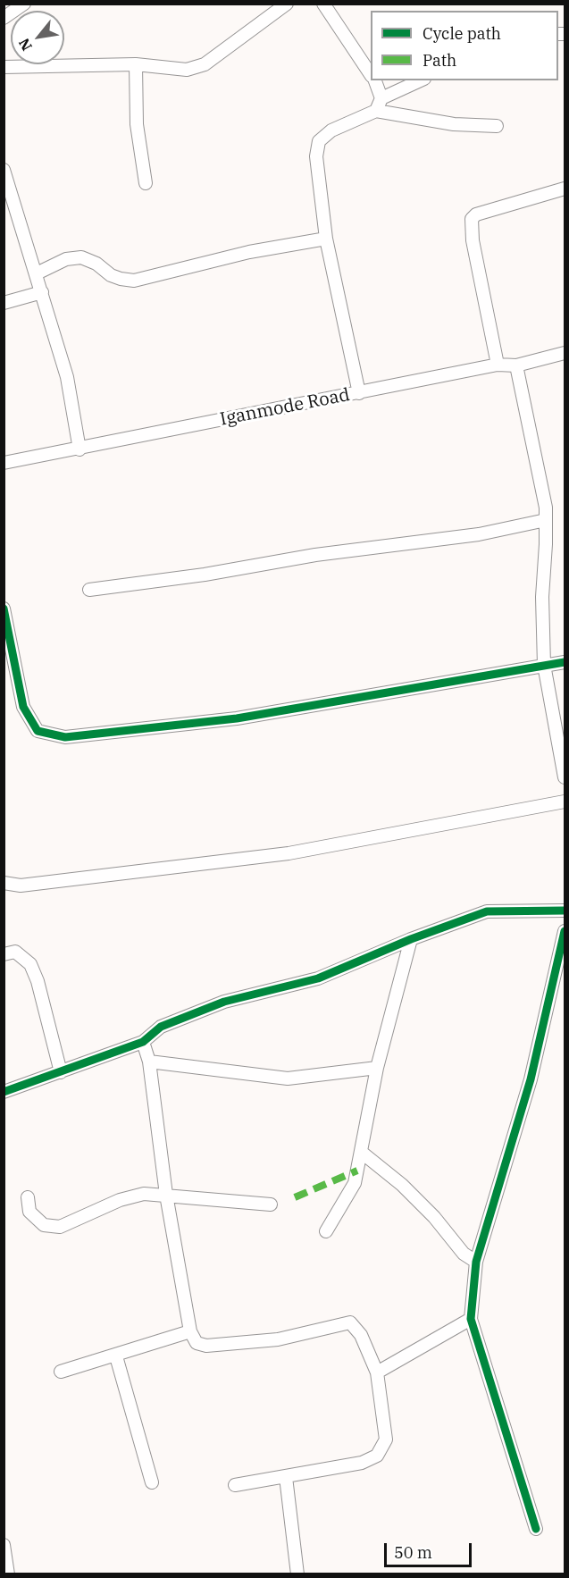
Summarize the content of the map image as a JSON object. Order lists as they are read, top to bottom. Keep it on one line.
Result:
{"streets":{"street":["Iganmode Road"]},"legend":["Cycle path","Path"],"scale_bar":"50 m","north":"bottom left"}
